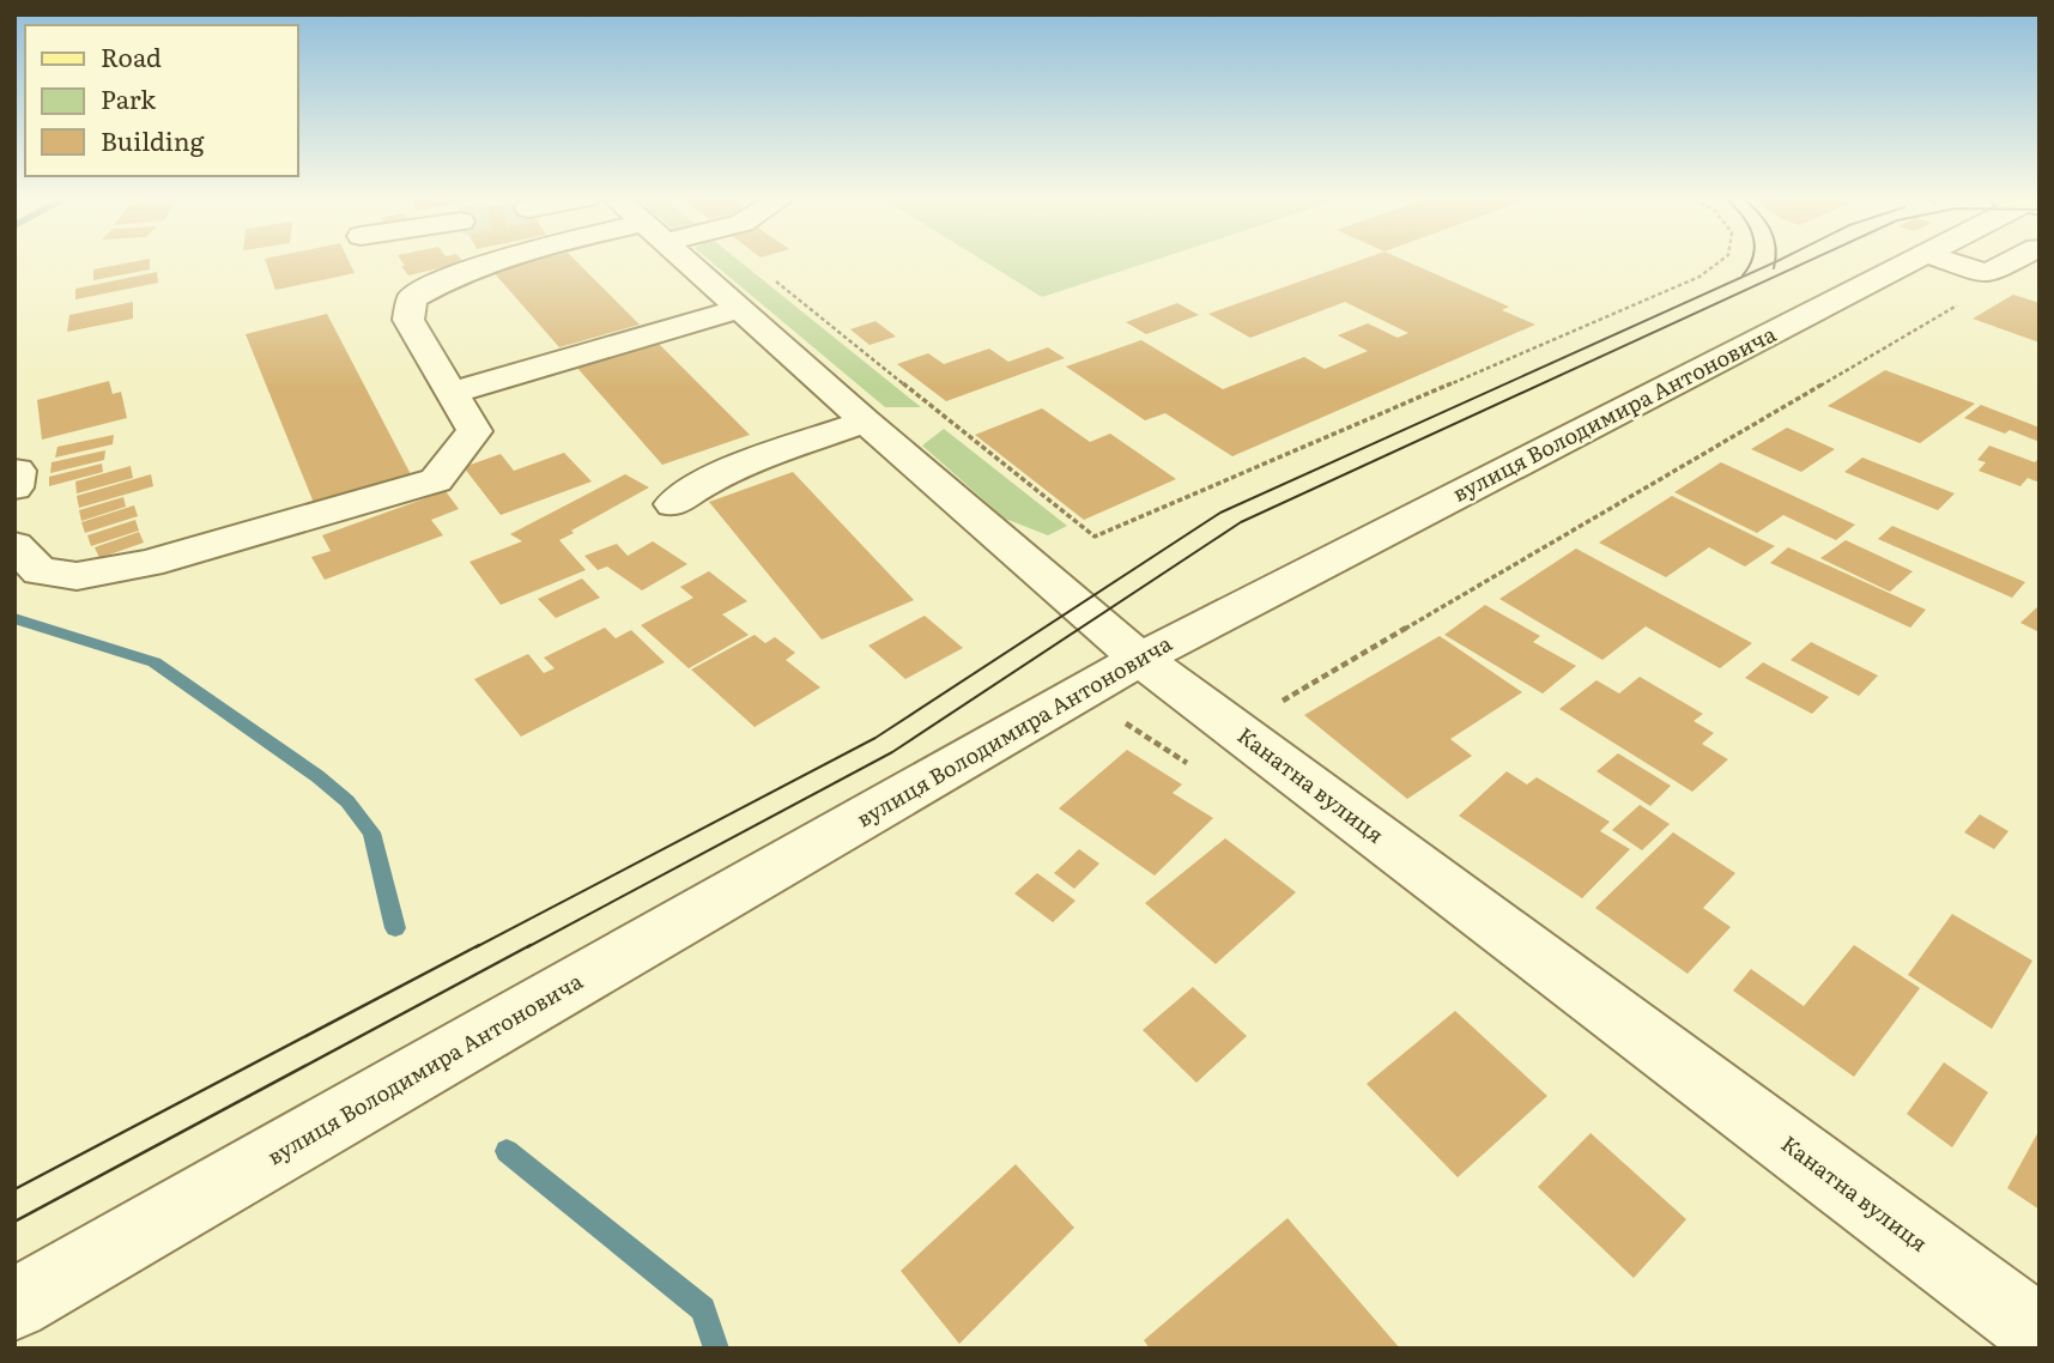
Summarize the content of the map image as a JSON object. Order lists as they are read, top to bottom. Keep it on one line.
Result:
{"streets":{"street":["вулиця Володимира Антоновича","Канатна вулиця"]},"crossings":[["вулиця Володимира Антоновича","Канатна вулиця"]],"legend":["Road","Park","Building"]}
